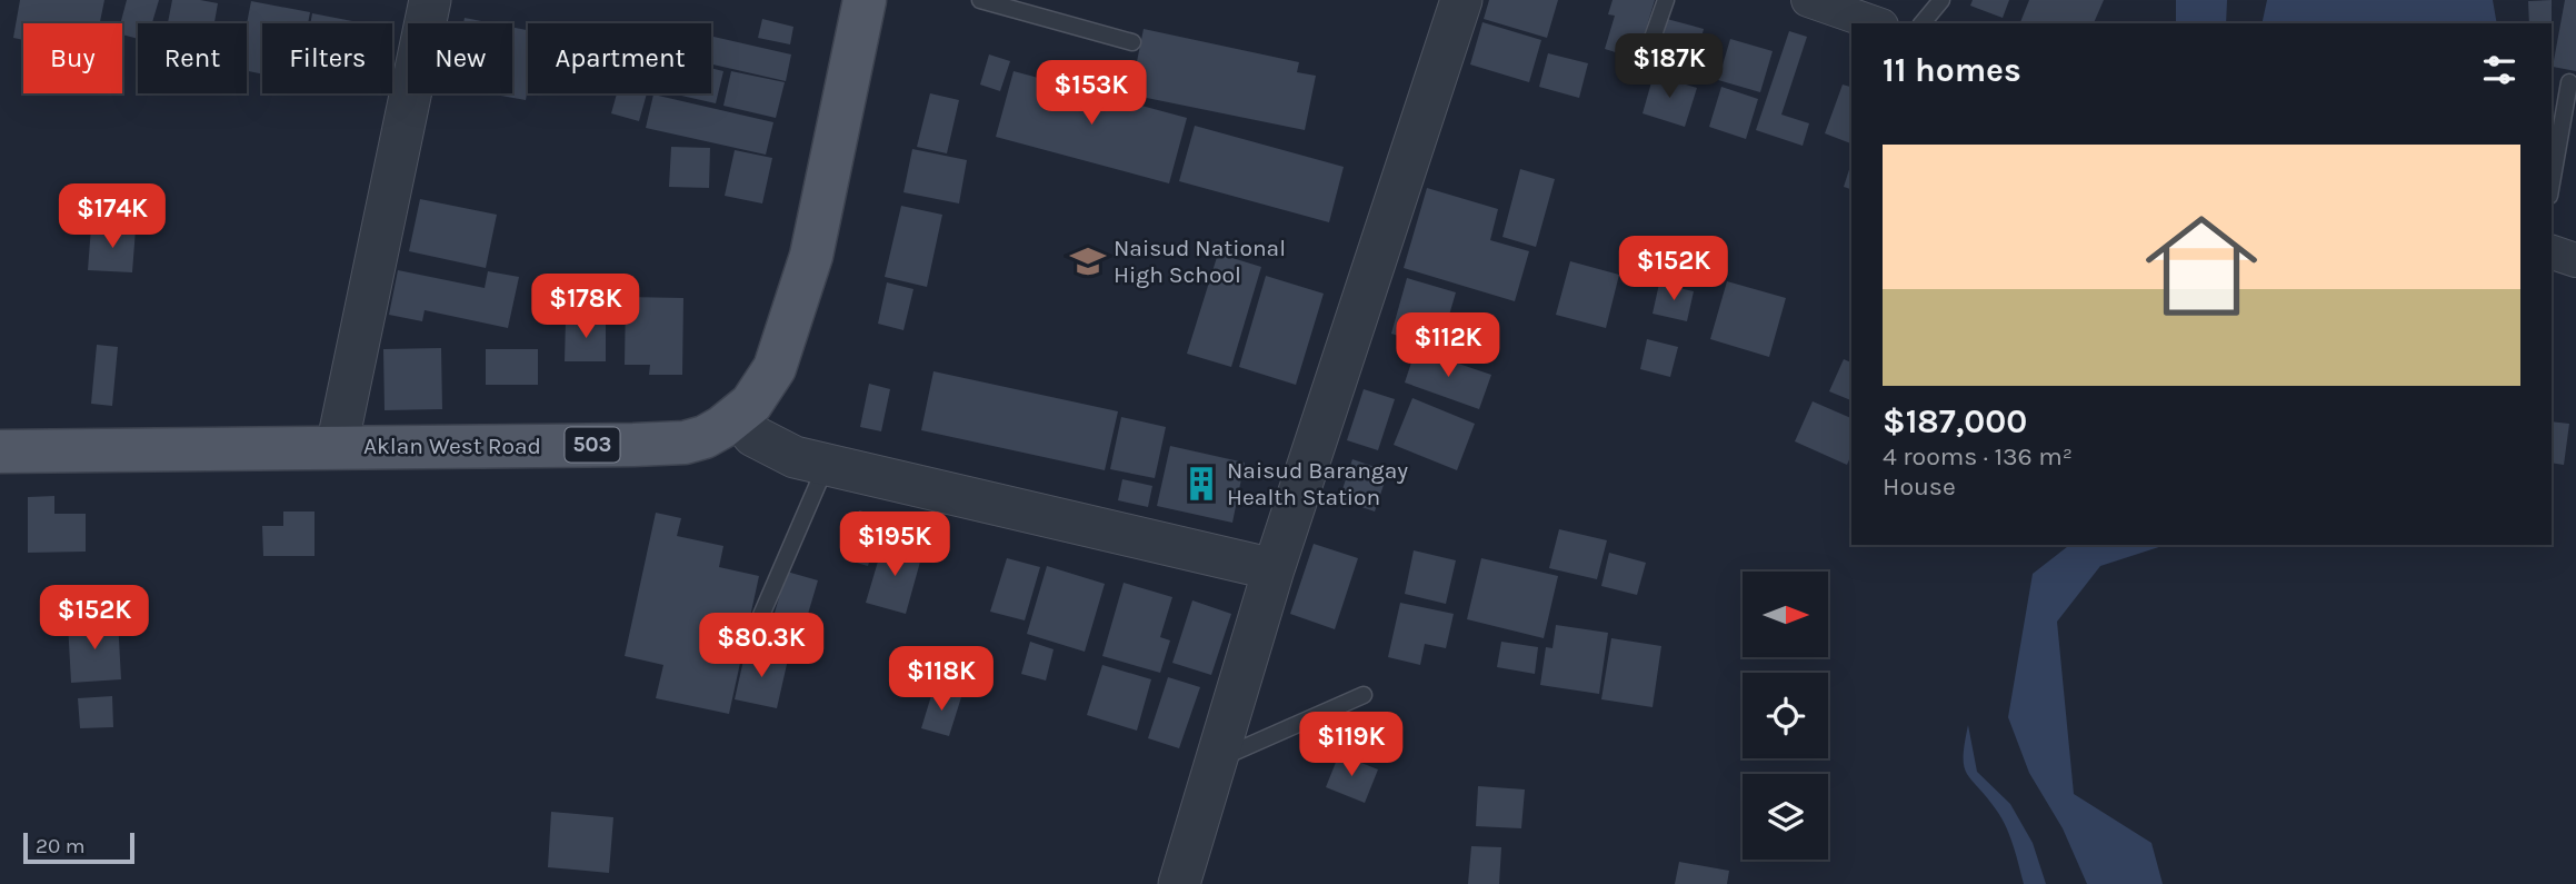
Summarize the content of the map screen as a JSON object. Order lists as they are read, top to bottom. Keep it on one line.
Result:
{"streets":{"main road":["503","Aklan West Road"]},"places":{"school or university":["Naisud National High School"],"building":["Naisud Barangay Health Station"]},"scale_bar":"20 m","north":"right","page":{"chip":["Buy","Rent","Filters","New","Apartment"],"heading":"11 homes","price":["$187K","$153K","$174K","$152K","$178K","$112K","$195K","$152K","$80.3K","$118K","$119K"],"list":[{"name":"$187,000","note":"4 rooms · 136 m² · House"}],"scale":"20 m"}}
